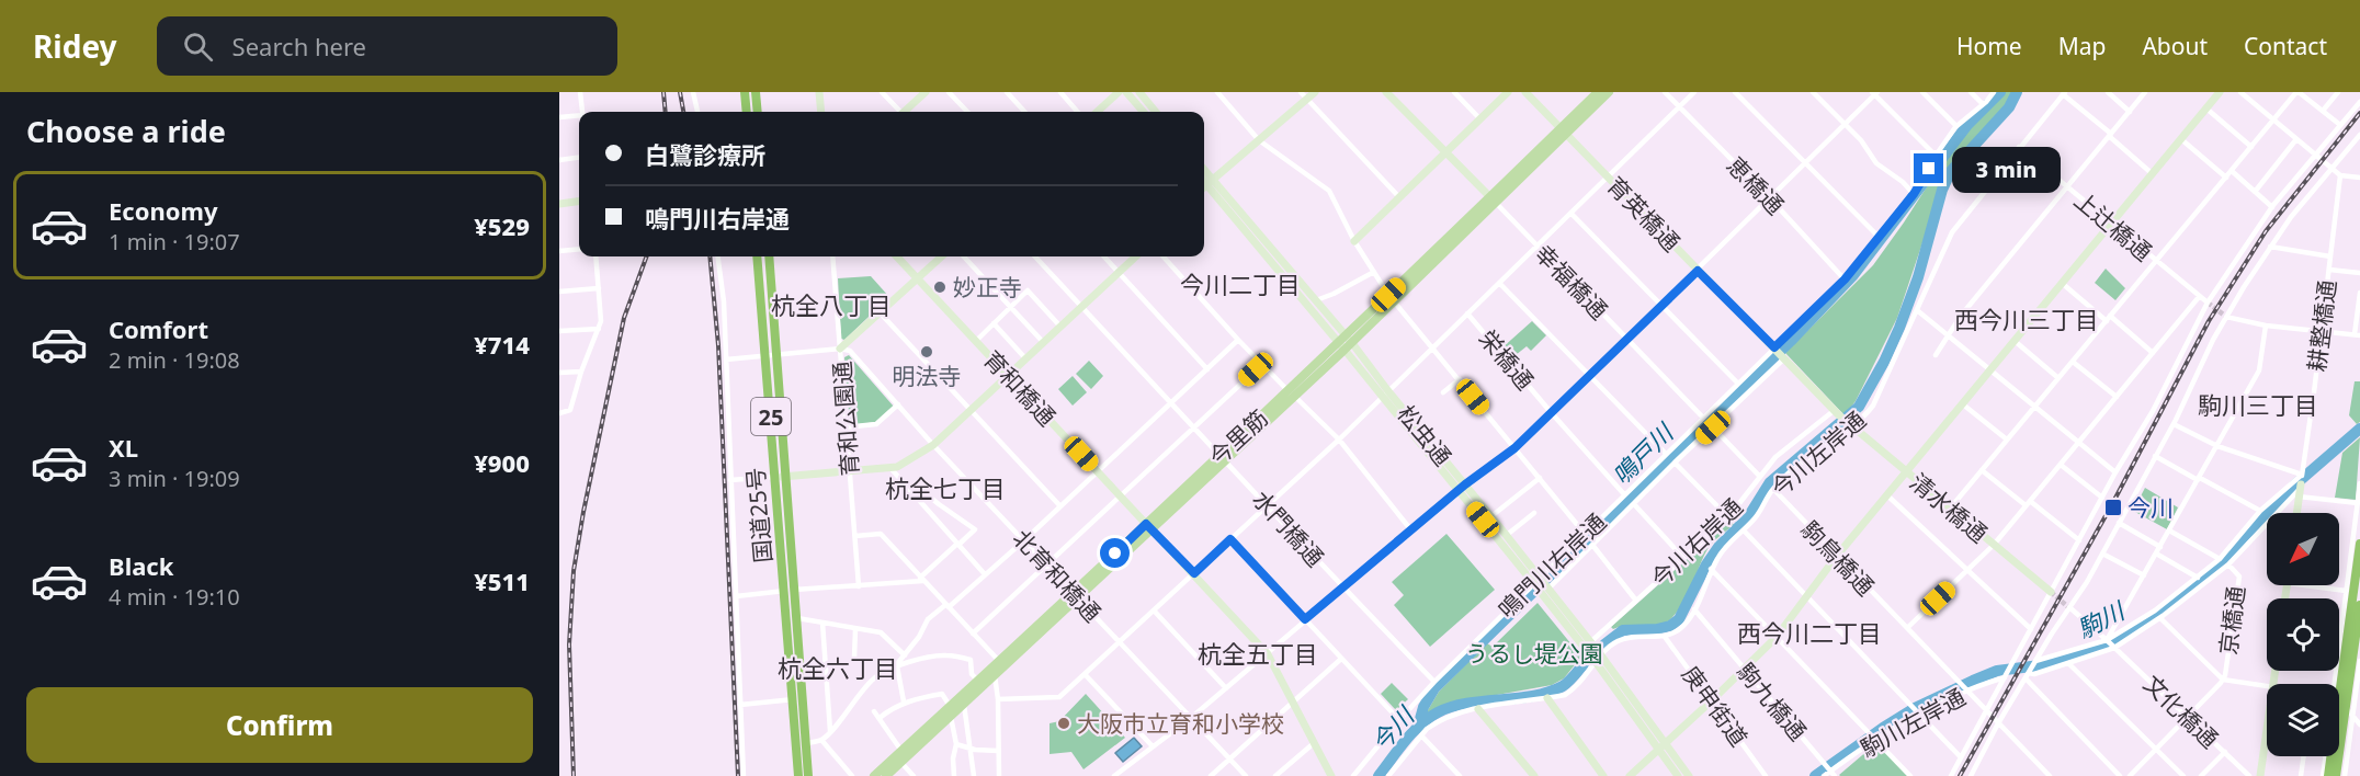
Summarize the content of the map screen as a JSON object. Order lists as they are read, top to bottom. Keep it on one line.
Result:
{"streets":{"highway":["25","国道25号"],"main road":["今里筋"],"street":["恵橋通","育英橋通","上辻橋通","幸福橋通","耕整橋通","栄橋通","育和橋通","育和公園通","松虫通","今川左岸通","清水橋通","水門橋通","今川右岸通","駒鳥橋通","鳴門川右岸通","北育和橋通","京橋通","駒九橋通","庚申街道","文化橋通","駒川左岸通"]},"crossings":[["恵橋通","鳴門川右岸通"],["育英橋通","今里筋"],["育英橋通","今川左岸通"],["育英橋通","清水橋通"],["育英橋通","今川右岸通"],["育英橋通","鳴門川右岸通"],["幸福橋通","今里筋"],["幸福橋通","鳴門川右岸通"],["栄橋通","鳴門川右岸通"],["育和橋通","今里筋"],["育和公園通","北育和橋通"],["松虫通","今里筋"],["松虫通","今川右岸通"],["松虫通","鳴門川右岸通"],["今里筋","水門橋通"],["今里筋","北育和橋通"],["今川左岸通","清水橋通"],["今川左岸通","駒鳥橋通"],["今川左岸通","駒九橋通"],["今川左岸通","庚申街道"],["水門橋通","鳴門川右岸通"],["駒鳥橋通","駒川左岸通"],["駒九橋通","駒川左岸通"]],"districts":["今川二丁目","杭全八丁目","西今川三丁目","駒川三丁目","杭全七丁目","西今川二丁目","杭全五丁目","杭全六丁目"],"water":["鳴戸川","駒川","今川"],"parks":["うるし堤公園"],"places":{"other":["妙正寺","明法寺","大阪市立育和小学校"],"transit":["今川"]},"north":"bottom left","page":{"header":"Ridey","search":"Search here","nav":["Home","Map","About","Contact"],"heading":"Choose a ride","banner":["白鷺診療所","鳴門川右岸通"],"bubble":"3 min","list":[{"name":"Economy","note":"1 min · 19:07","value":"¥529"},{"name":"Comfort","note":"2 min · 19:08","value":"¥714"},{"name":"XL","note":"3 min · 19:09","value":"¥900"},{"name":"Black","note":"4 min · 19:10","value":"¥511"}],"buttons":"Confirm"}}
